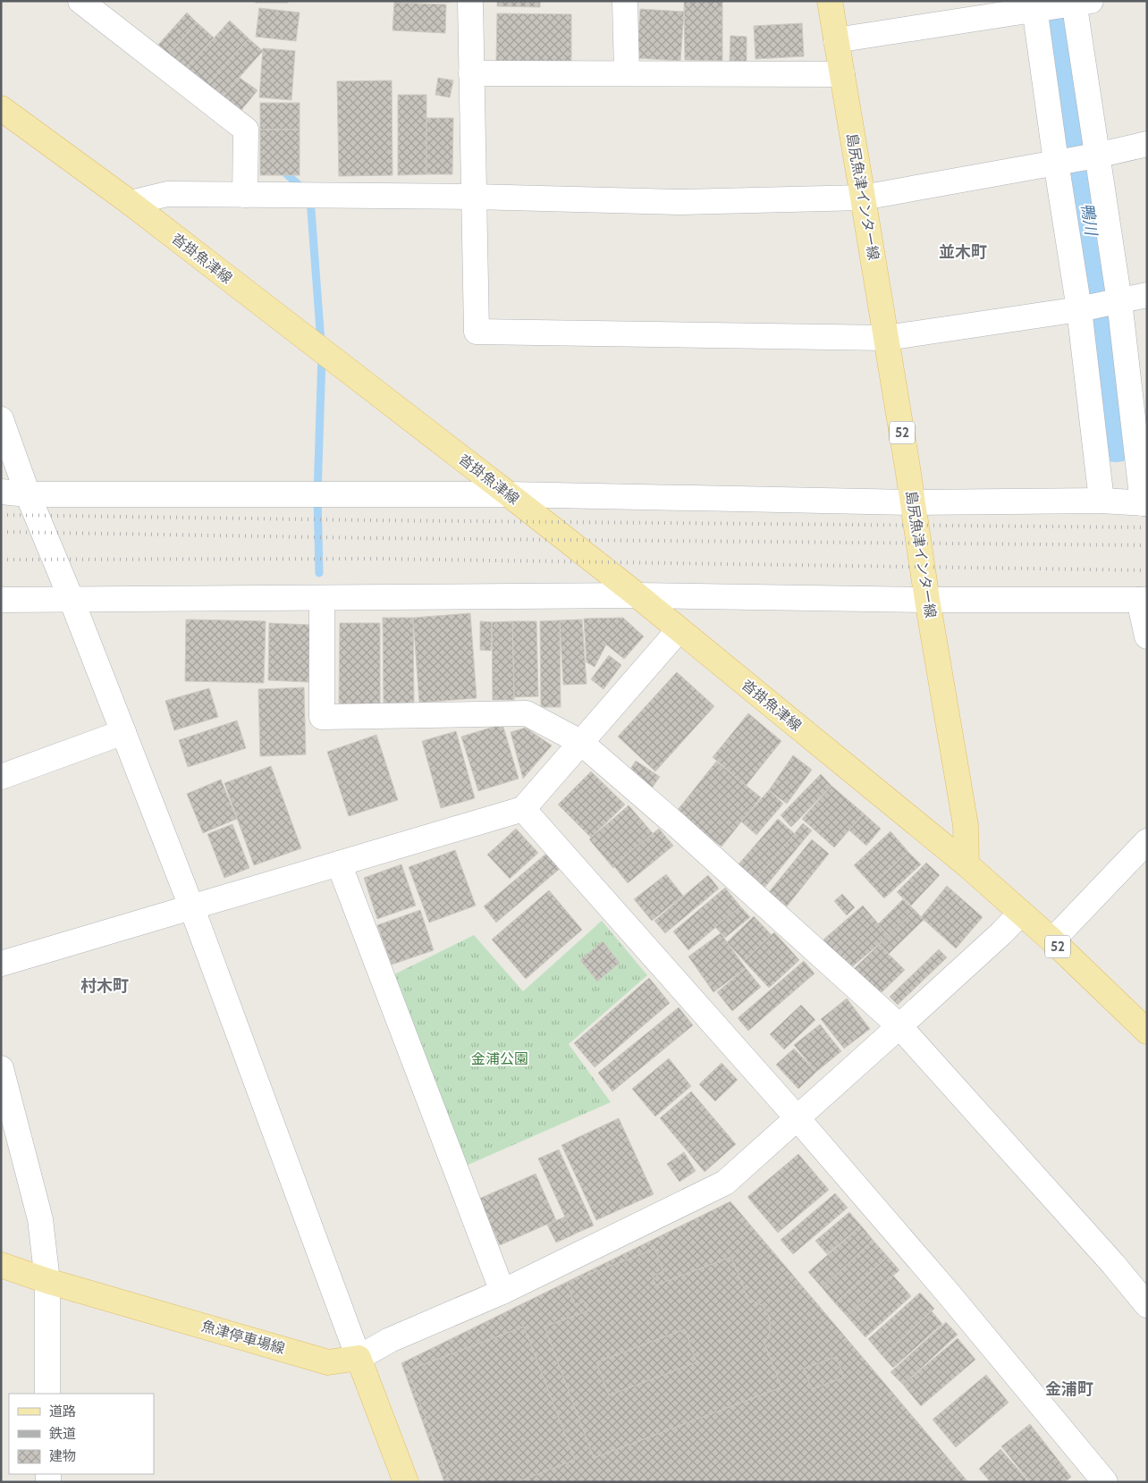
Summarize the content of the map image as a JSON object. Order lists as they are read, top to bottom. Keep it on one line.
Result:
{"streets":{"main road":["島尻魚津インター線","沓掛魚津線","52","魚津停車場線"]},"crossings":[["島尻魚津インター線","沓掛魚津線"],["島尻魚津インター線","52"],["沓掛魚津線","52"]],"districts":["並木町","村木町","金浦町"],"water":["鴨川"],"parks":["金浦公園"],"legend":["道路","鉄道","建物"]}
